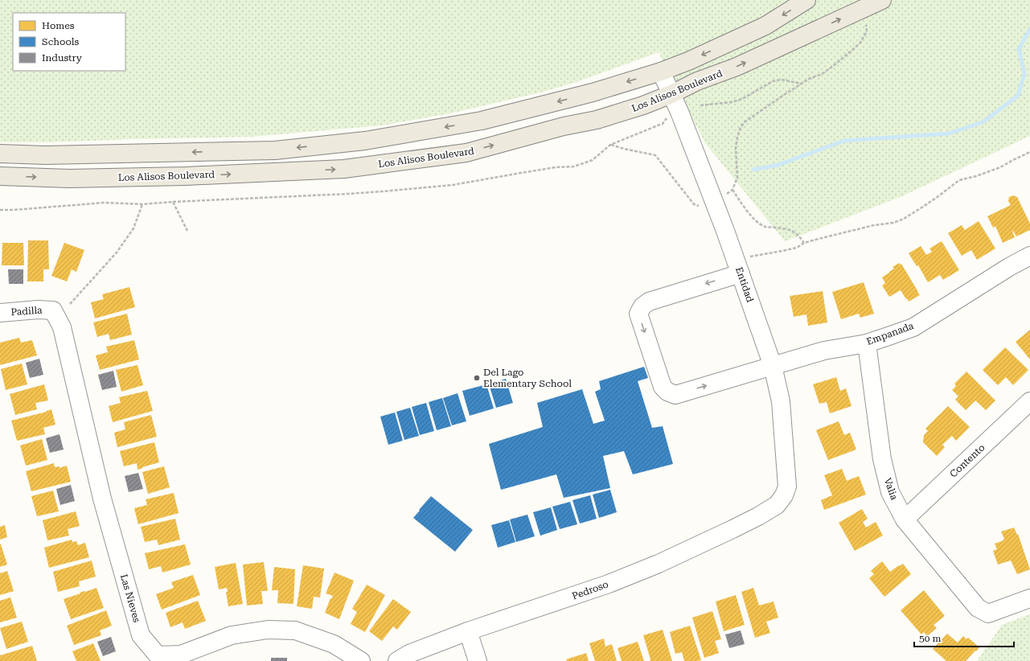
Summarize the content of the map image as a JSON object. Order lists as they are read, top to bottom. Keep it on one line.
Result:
{"streets":{"main road":["Los Alisos Boulevard"],"street":["Entidad","Padilla","Empanada","Contento","Valia","Pedroso","Las Nieves"]},"crossings":[["Los Alisos Boulevard","Entidad"],["Entidad","Empanada"],["Entidad","Pedroso"],["Padilla","Las Nieves"],["Empanada","Valia"],["Contento","Valia"]],"places":["Del Lago Elementary School"],"legend":["Homes","Schools","Industry"],"scale_bar":"50 m"}
